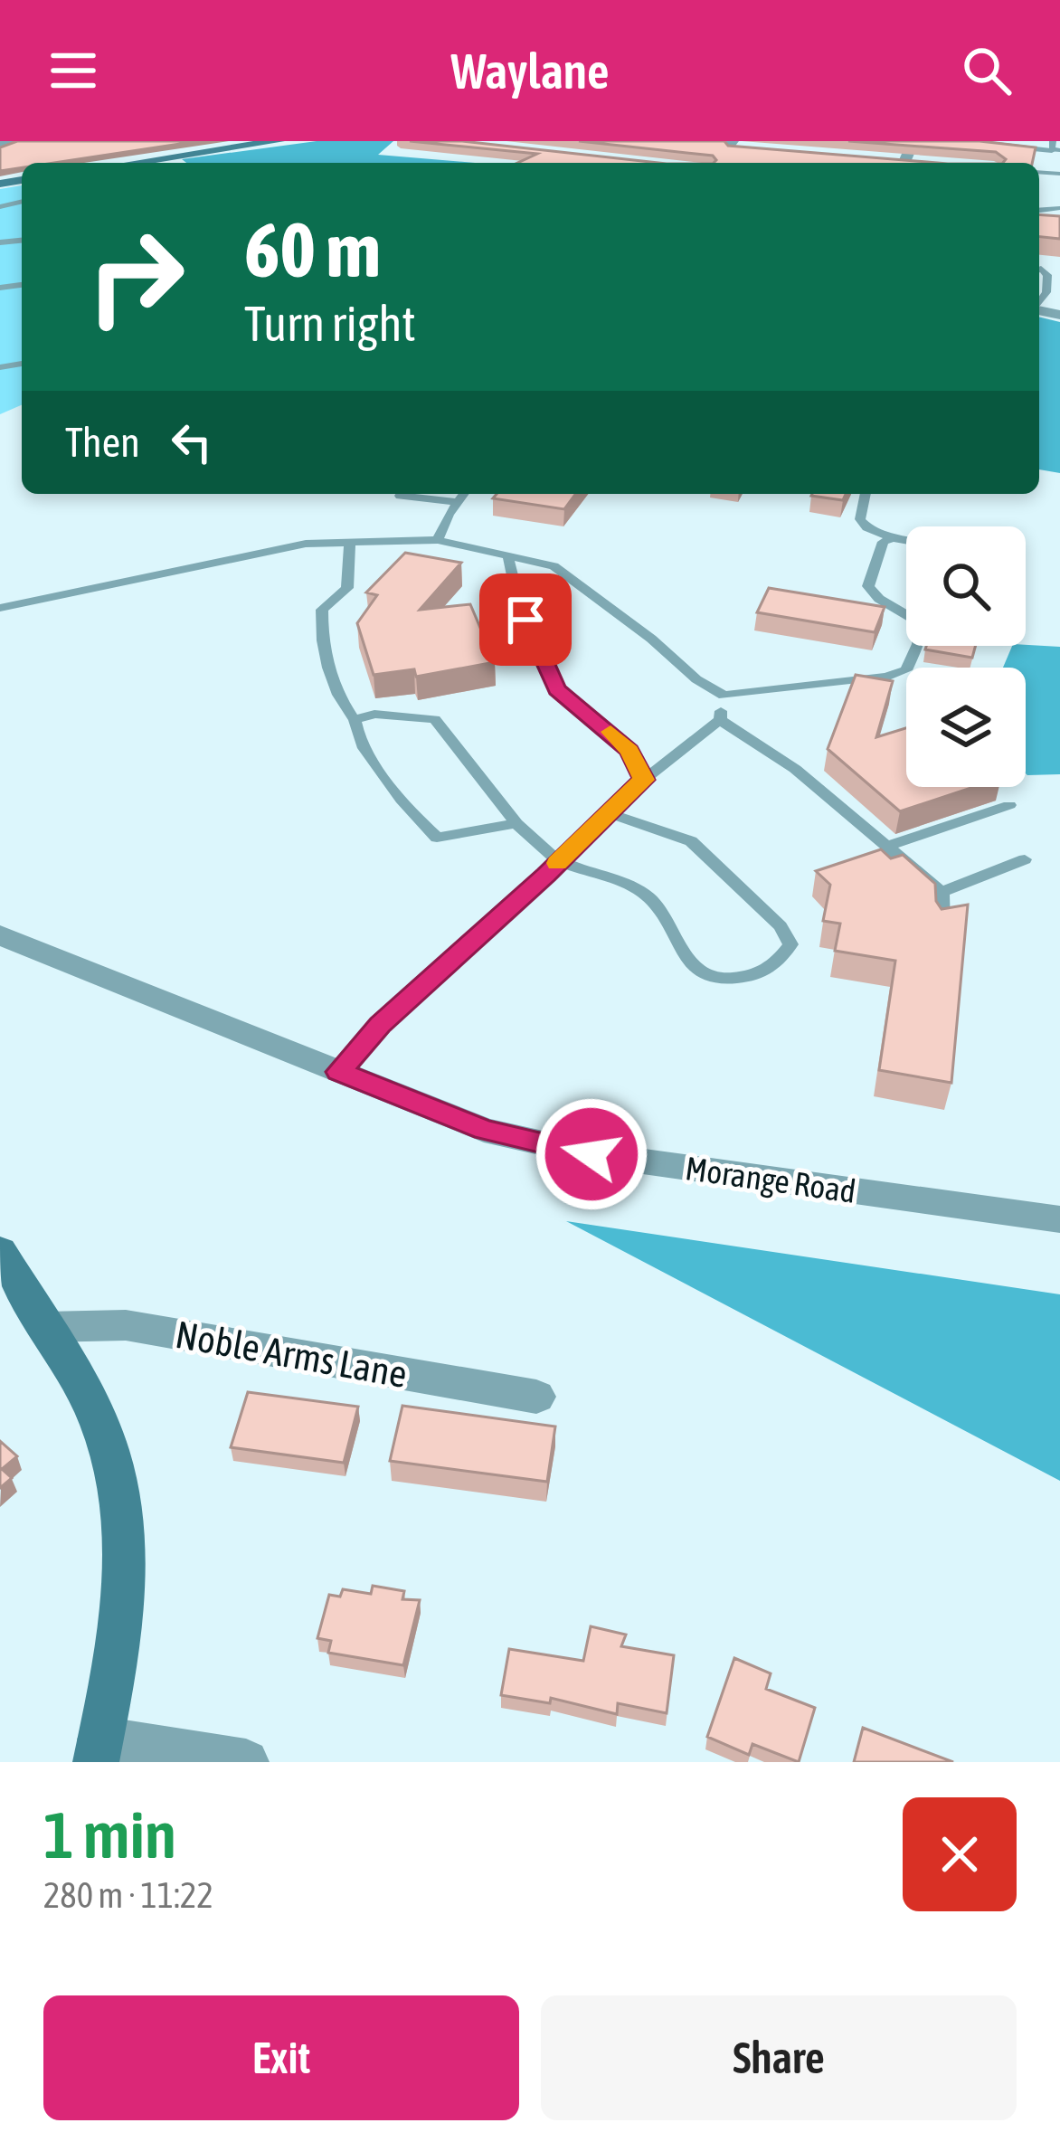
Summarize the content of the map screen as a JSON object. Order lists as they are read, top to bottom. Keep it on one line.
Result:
{"streets":{"street":["Morange Road","Noble Arms Lane"]},"page":{"header":"Waylane","turn":["60 m","Turn right"],"then":"Then","heading":["1 min","280 m · 11:22"],"buttons":["Exit","Share"]}}
